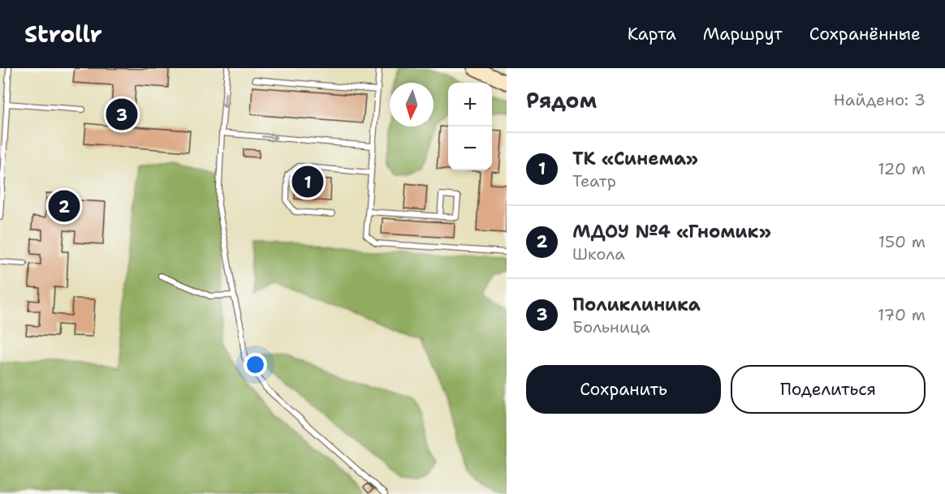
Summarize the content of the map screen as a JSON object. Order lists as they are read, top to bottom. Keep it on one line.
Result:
{"north":"bottom","page":{"header":"Strollr","nav":["Карта","Маршрут","Сохранённые"],"heading":["Рядом","Найдено: 3"],"map_buttons":["+","−"],"pins":["3","1","2"],"list":[{"mark":"1","name":"ТК «Синема»","note":"Театр","value":"120 m"},{"mark":"2","name":"МДОУ №4 «Гномик»","note":"Школа","value":"150 m"},{"mark":"3","name":"Поликлиника","note":"Больница","value":"170 m"}],"buttons":["Сохранить","Поделиться"]}}
